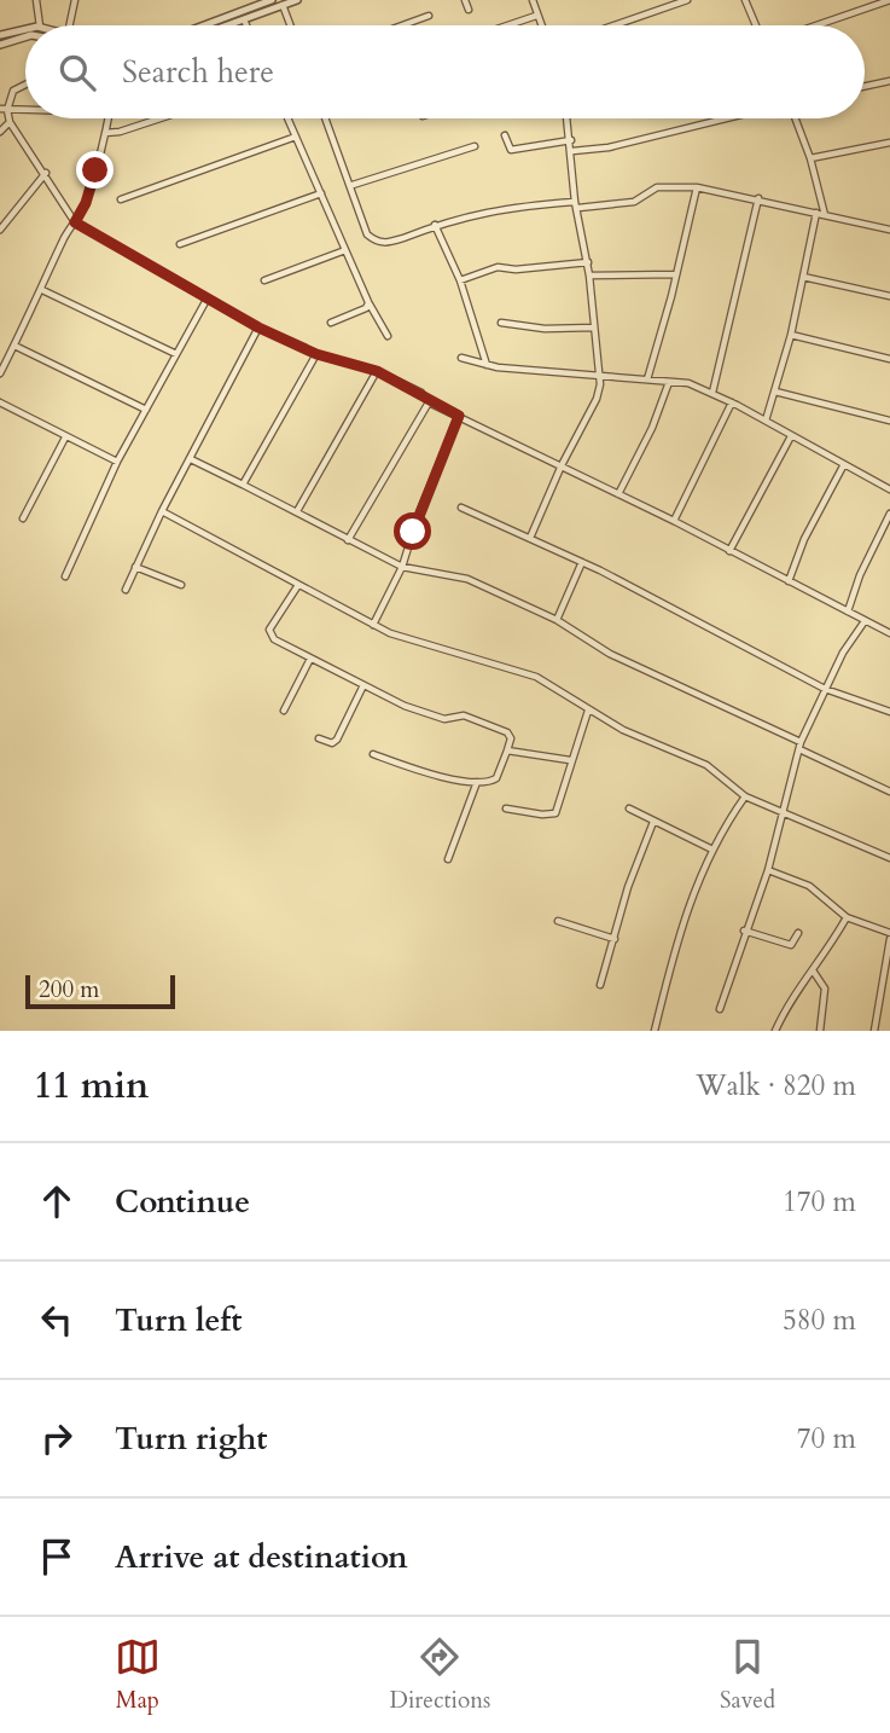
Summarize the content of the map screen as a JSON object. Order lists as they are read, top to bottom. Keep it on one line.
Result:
{"scale_bar":"200 m","page":{"search":"Search here","scale":"200 m","heading":["11 min","Walk · 820 m"],"list":[["Continue","170 m"],["Turn left","580 m"],["Turn right","70 m"],"Arrive at destination"],"nav":["Map","Directions","Saved"]}}
